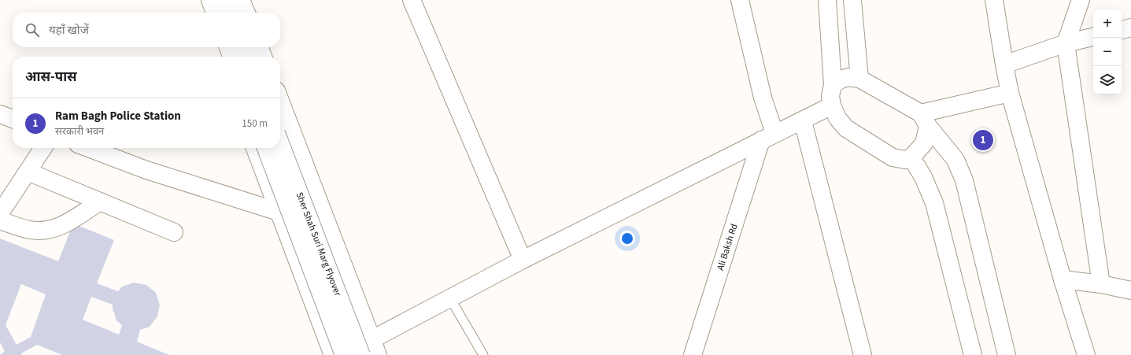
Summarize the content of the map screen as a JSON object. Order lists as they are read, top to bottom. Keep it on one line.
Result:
{"streets":{"main road":["Sher Shah Suri Marg Flyover","Ali Baksh Rd"]},"page":{"map_buttons":["+","−"],"search":"यहाँ खोजें","heading":"आस-पास","list":[{"mark":"1","name":"Ram Bagh Police Station","note":"सरकारी भवन","value":"150 m"}],"pins":"1"}}
